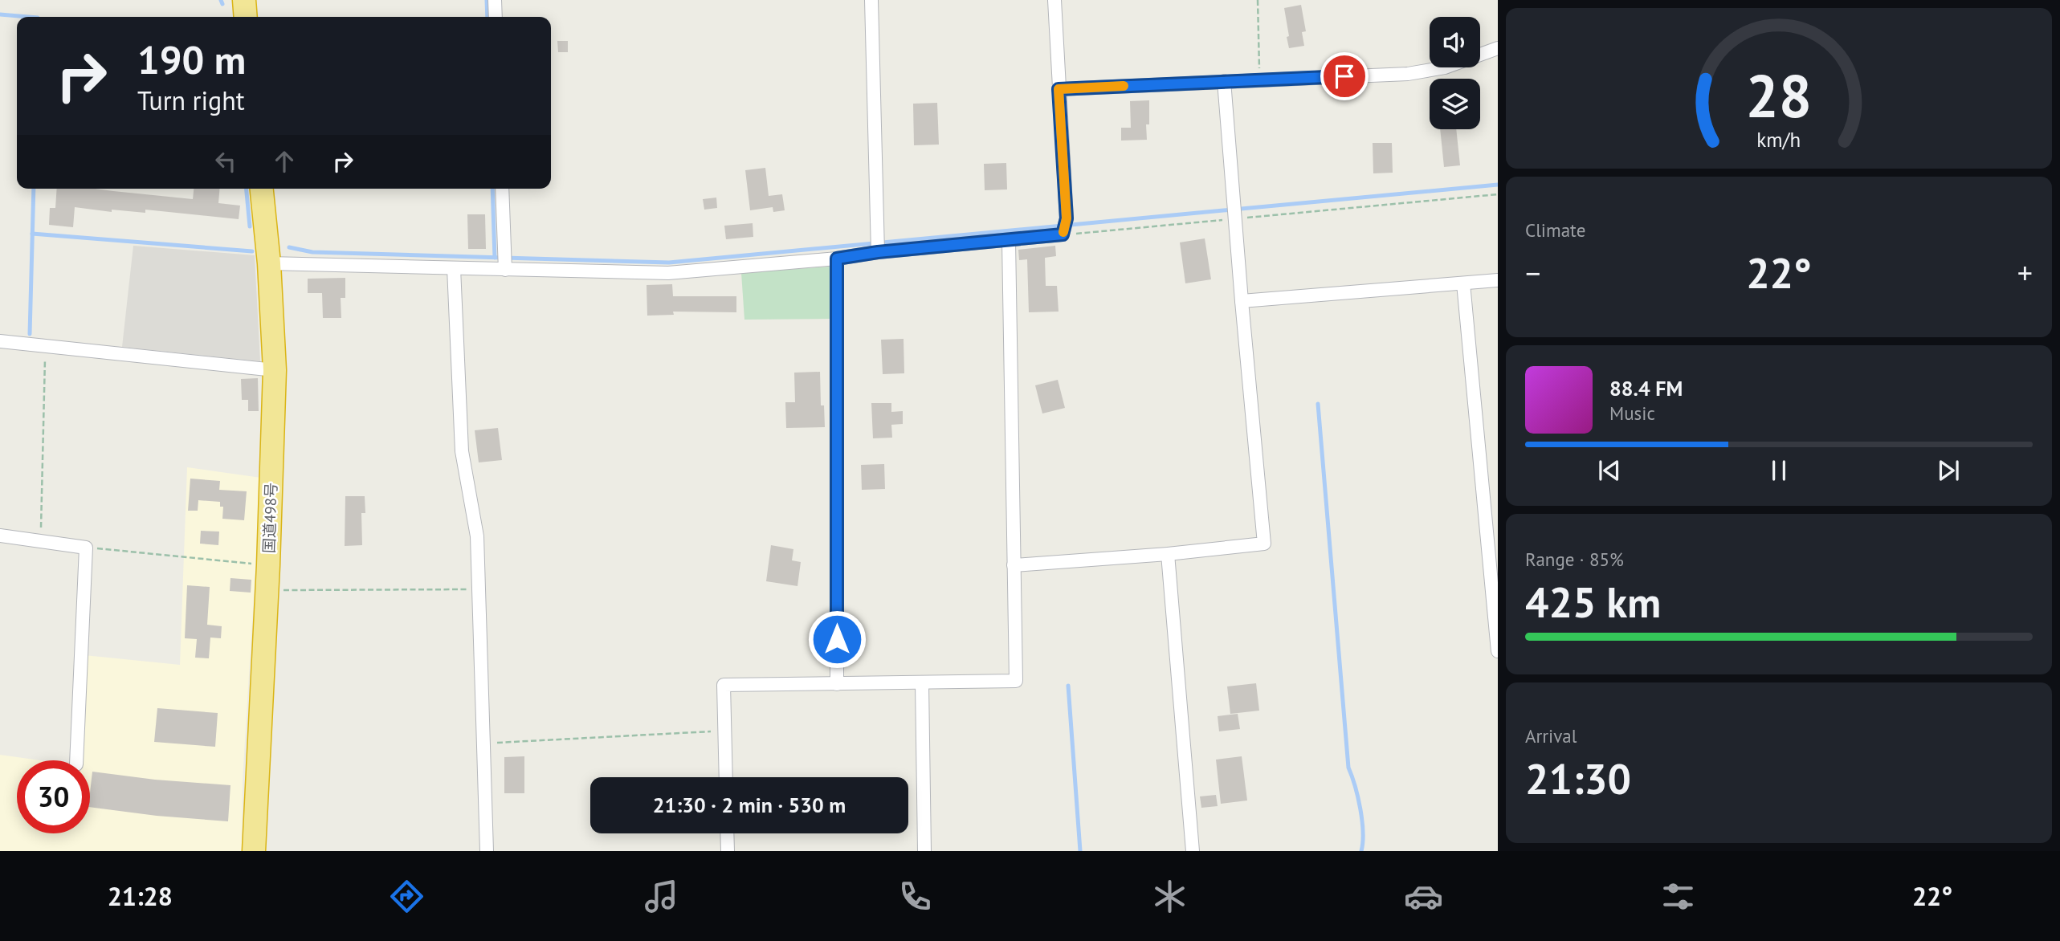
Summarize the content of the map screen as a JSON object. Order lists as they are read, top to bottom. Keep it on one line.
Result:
{"streets":{"highway":["国道498号"]},"page":{"turn":["190 m","Turn right"],"tile":["Climate",["Range · 85%","425 km"],["Arrival","21:30"]],"heat":["−","22°","+"],"song":["88.4 FM","Music"],"limit":"30","trip":"21:30 · 2 min · 530 m","tabs":["21:28","22°"],"gauge":["28","km/h"]}}
